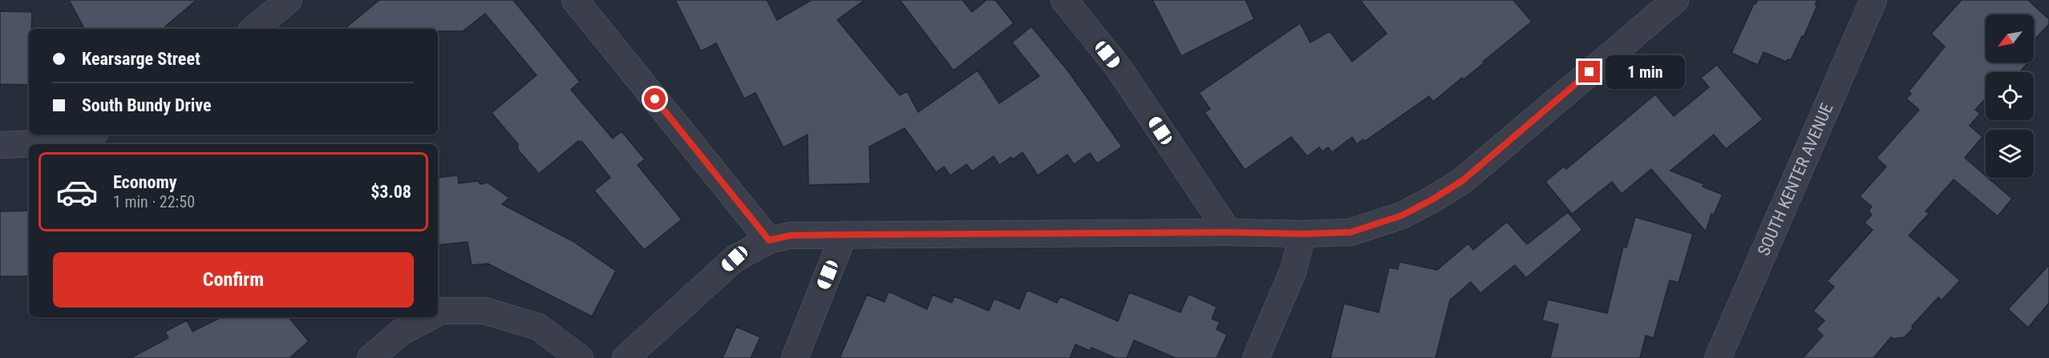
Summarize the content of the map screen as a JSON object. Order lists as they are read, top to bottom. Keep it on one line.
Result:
{"streets":{"street":["SOUTH KENTER AVENUE"]},"north":"bottom left","page":{"banner":["Kearsarge Street","South Bundy Drive"],"bubble":"1 min","list":[{"name":"Economy","note":"1 min · 22:50","value":"$3.08"}],"buttons":"Confirm"}}
